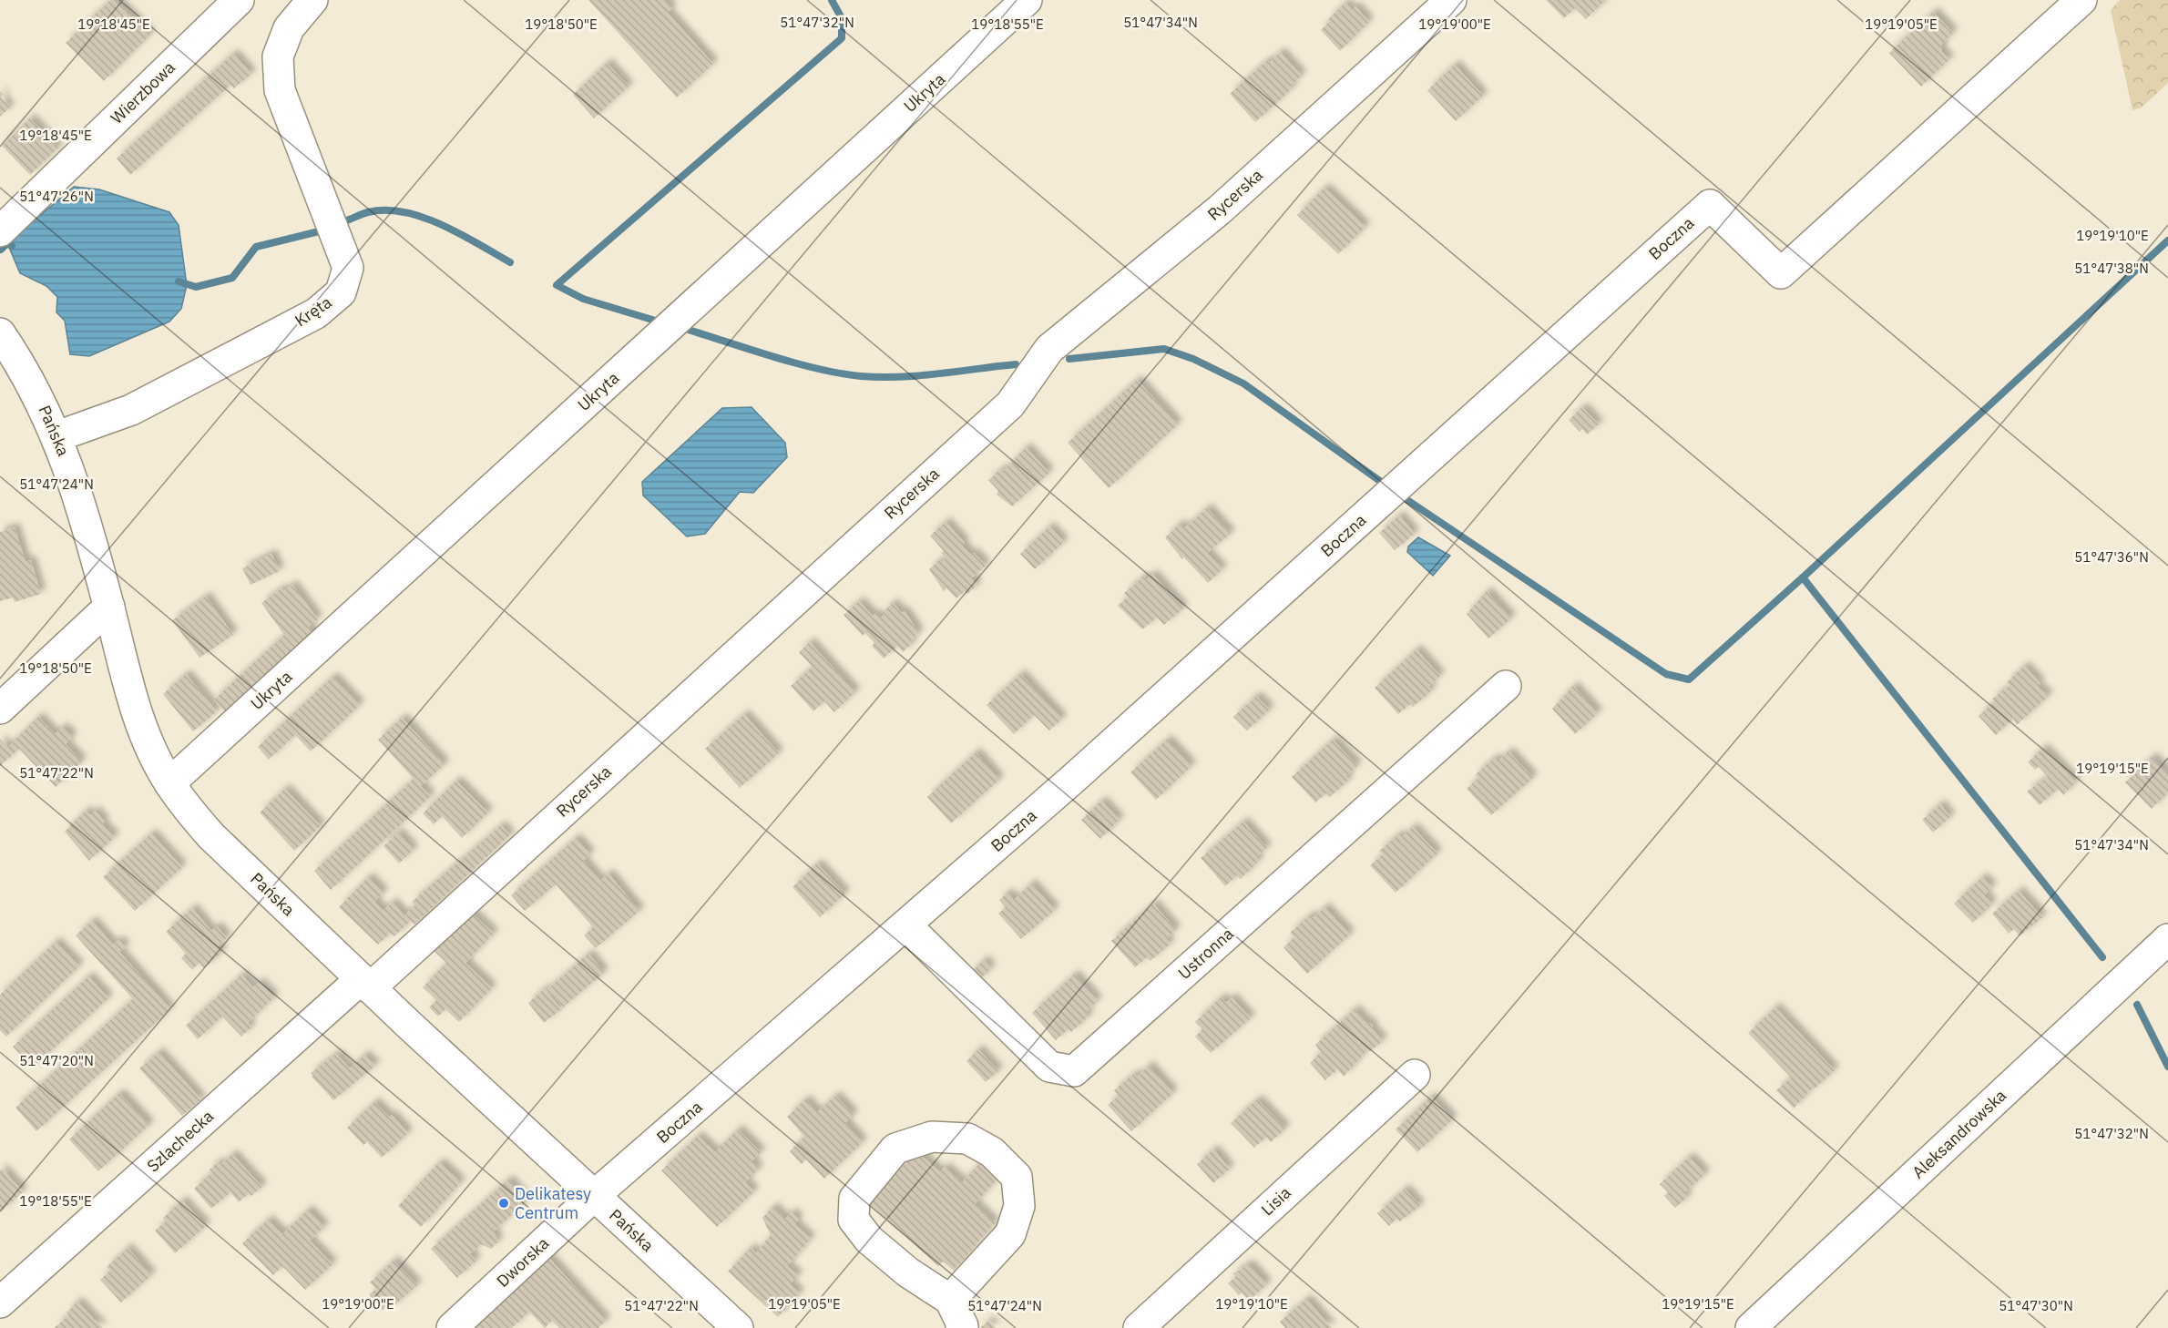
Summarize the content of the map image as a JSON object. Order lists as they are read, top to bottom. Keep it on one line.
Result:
{"streets":{"street":["Wierzbowa","Ukryta","Rycerska","Boczna","Kręta","Pańska","Ustronna","Aleksandrowska","Szlachecka","Lisia","Dworska"]},"crossings":[["Ukryta","Pańska"],["Rycerska","Pańska"],["Rycerska","Szlachecka"],["Boczna","Pańska"],["Boczna","Ustronna"],["Boczna","Dworska"],["Kręta","Pańska"],["Pańska","Szlachecka"],["Pańska","Dworska"]],"places":["Delikatesy Centrum"],"coordinates":["51°47'32\"N","51°47'34\"N","19°18'45\"E","19°18'50\"E","19°18'55\"E","19°19'00\"E","19°19'05\"E","51°47'26\"N","19°19'10\"E","51°47'38\"N","51°47'24\"N","51°47'36\"N","19°19'15\"E","51°47'22\"N","51°47'20\"N","51°47'30\"N"]}
